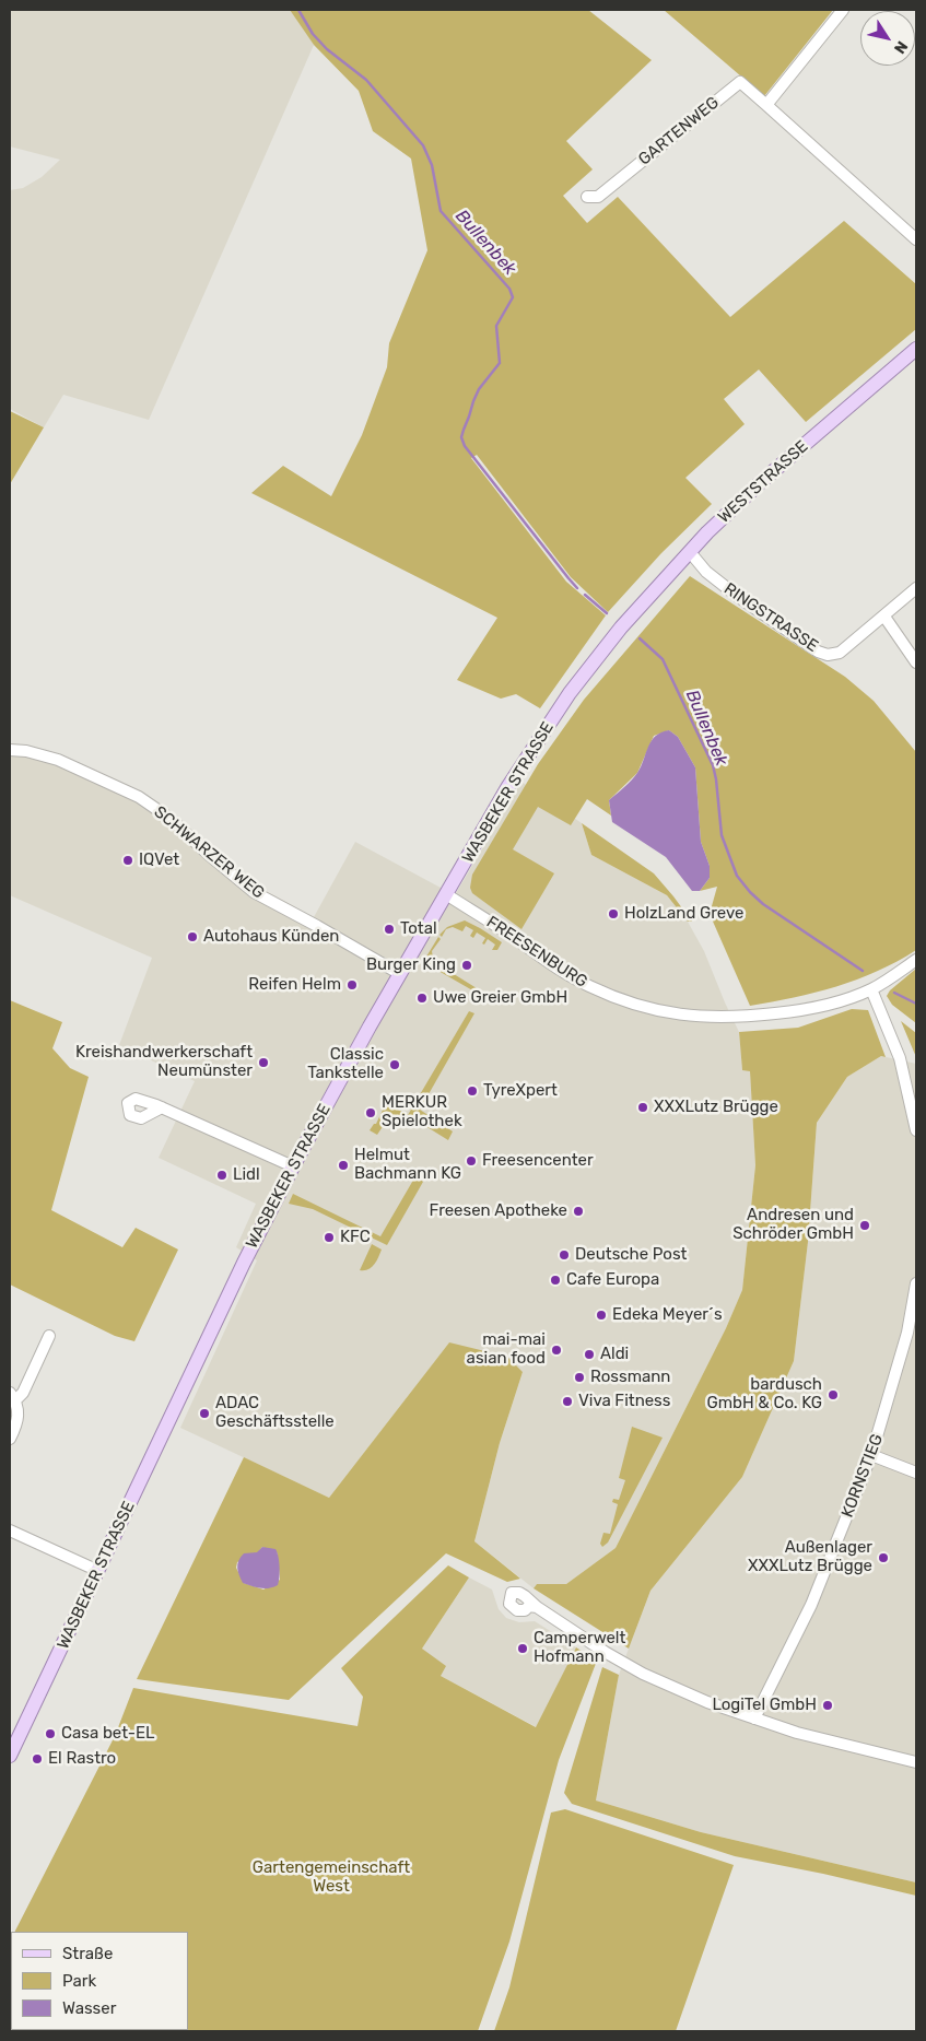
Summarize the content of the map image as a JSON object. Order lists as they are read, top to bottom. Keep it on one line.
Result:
{"streets":{"main road":["WESTSTRASSE","WASBEKER STRASSE"],"street":["GARTENWEG","RINGSTRASSE","SCHWARZER WEG","FREESENBURG","KORNSTIEG"]},"crossings":[["WESTSTRASSE","RINGSTRASSE"],["WESTSTRASSE","WASBEKER STRASSE"],["WASBEKER STRASSE","SCHWARZER WEG"],["WASBEKER STRASSE","FREESENBURG"]],"water":["Bullenbek"],"parks":["Gartengemeinschaft West"],"places":["IQVet","HolzLand Greve","Total","Autohaus Künden","Burger King","Reifen Helm","Uwe Greier GmbH","Kreishandwerkerschaft Neumünster","Classic Tankstelle","TyreXpert","XXXLutz Brügge","MERKUR Spielothek","Freesencenter","Helmut Bachmann KG","Lidl","Freesen Apotheke","Andresen und Schröder GmbH","KFC","Deutsche Post","Cafe Europa","Edeka Meyer´s","mai-mai asian food","Aldi","Rossmann","bardusch GmbH & Co. KG","Viva Fitness","ADAC Geschäftsstelle","Außenlager XXXLutz Brügge","Camperwelt Hofmann","LogiTel GmbH","Casa bet-EL","El Rastro"],"legend":["Straße","Park","Wasser"],"north":"bottom right"}
